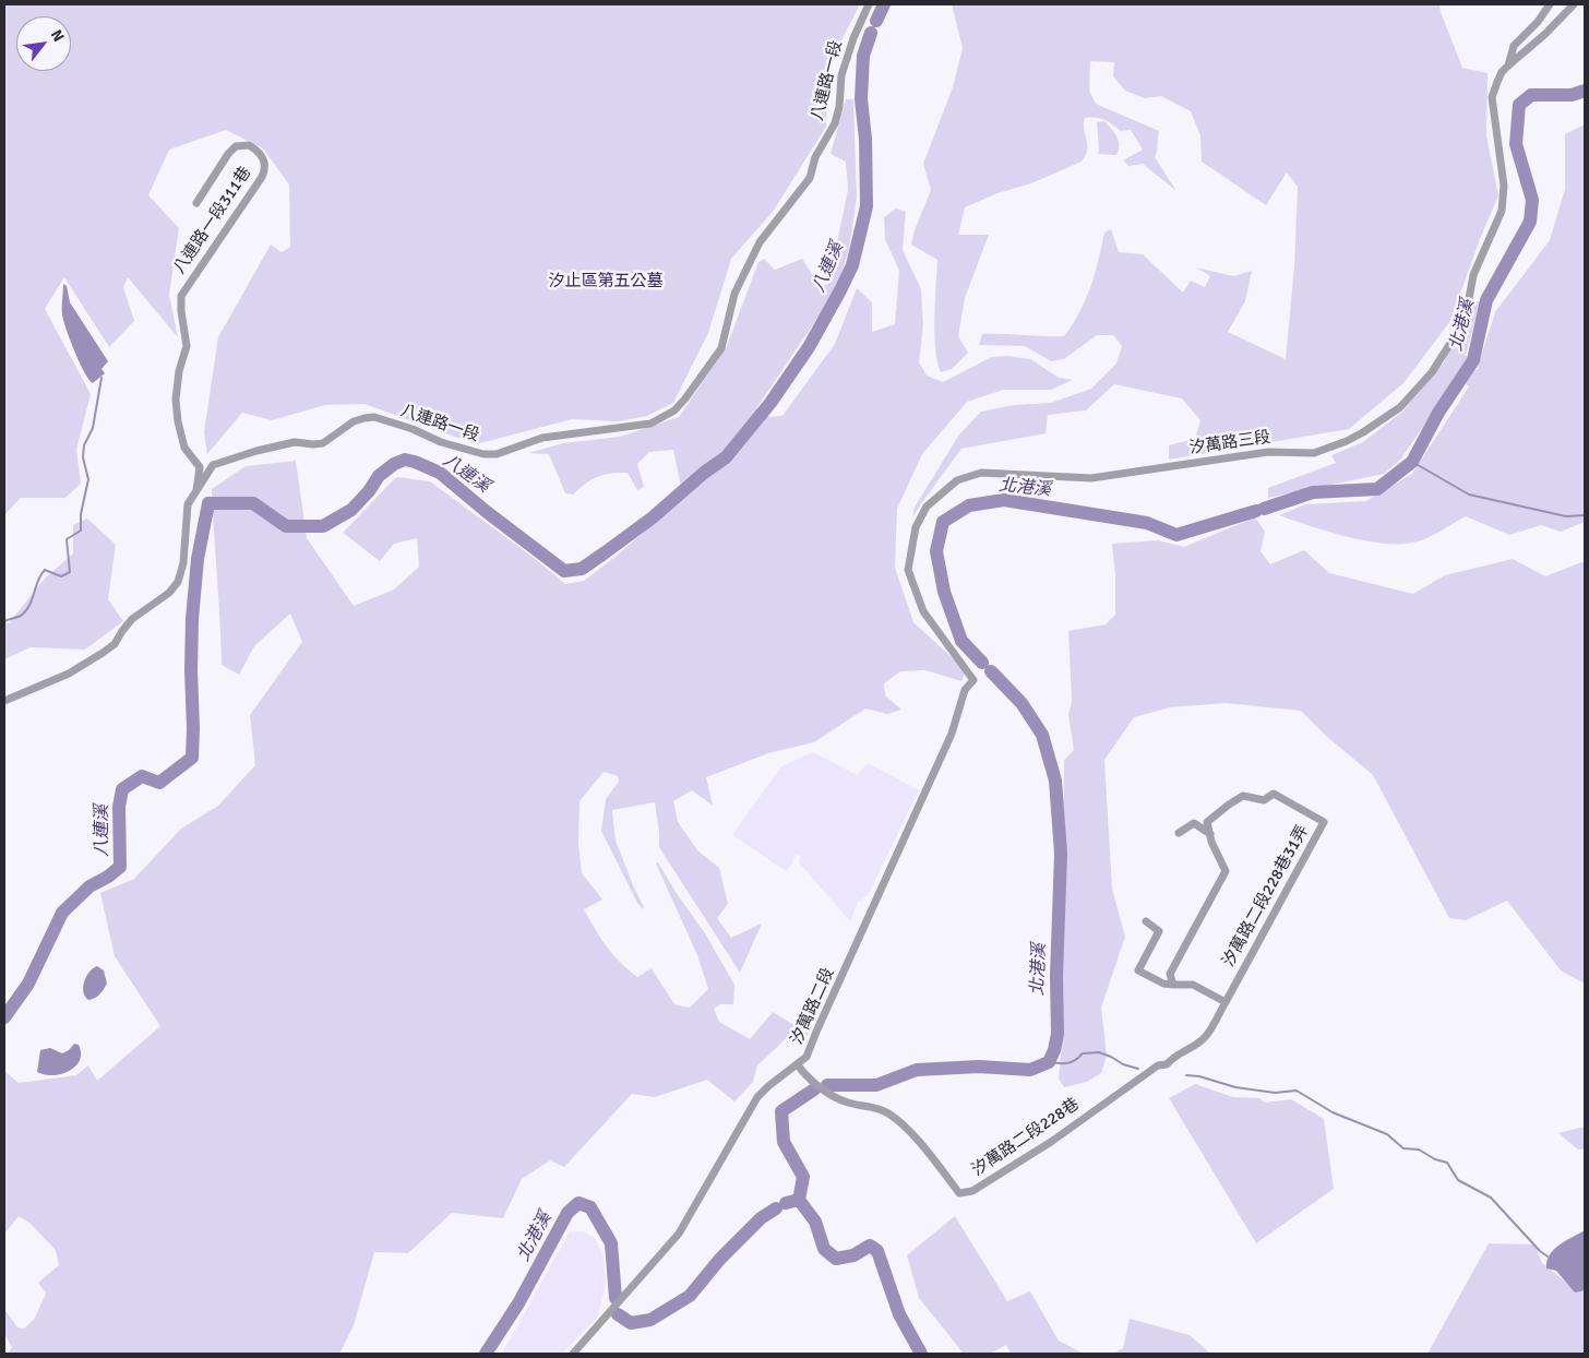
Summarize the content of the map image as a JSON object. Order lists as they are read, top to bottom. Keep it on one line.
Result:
{"streets":{"street":["八連路一段","八連路一段311巷","汐萬路三段","汐萬路二段228巷31弄","汐萬路二段","汐萬路二段228巷"]},"crossings":[["八連路一段","八連路一段311巷"],["汐萬路三段","汐萬路二段"],["汐萬路二段228巷31弄","汐萬路二段228巷"],["汐萬路二段","汐萬路二段228巷"]],"water":["八連溪","北港溪"],"parks":["汐止區第五公墓"],"north":"top right"}
